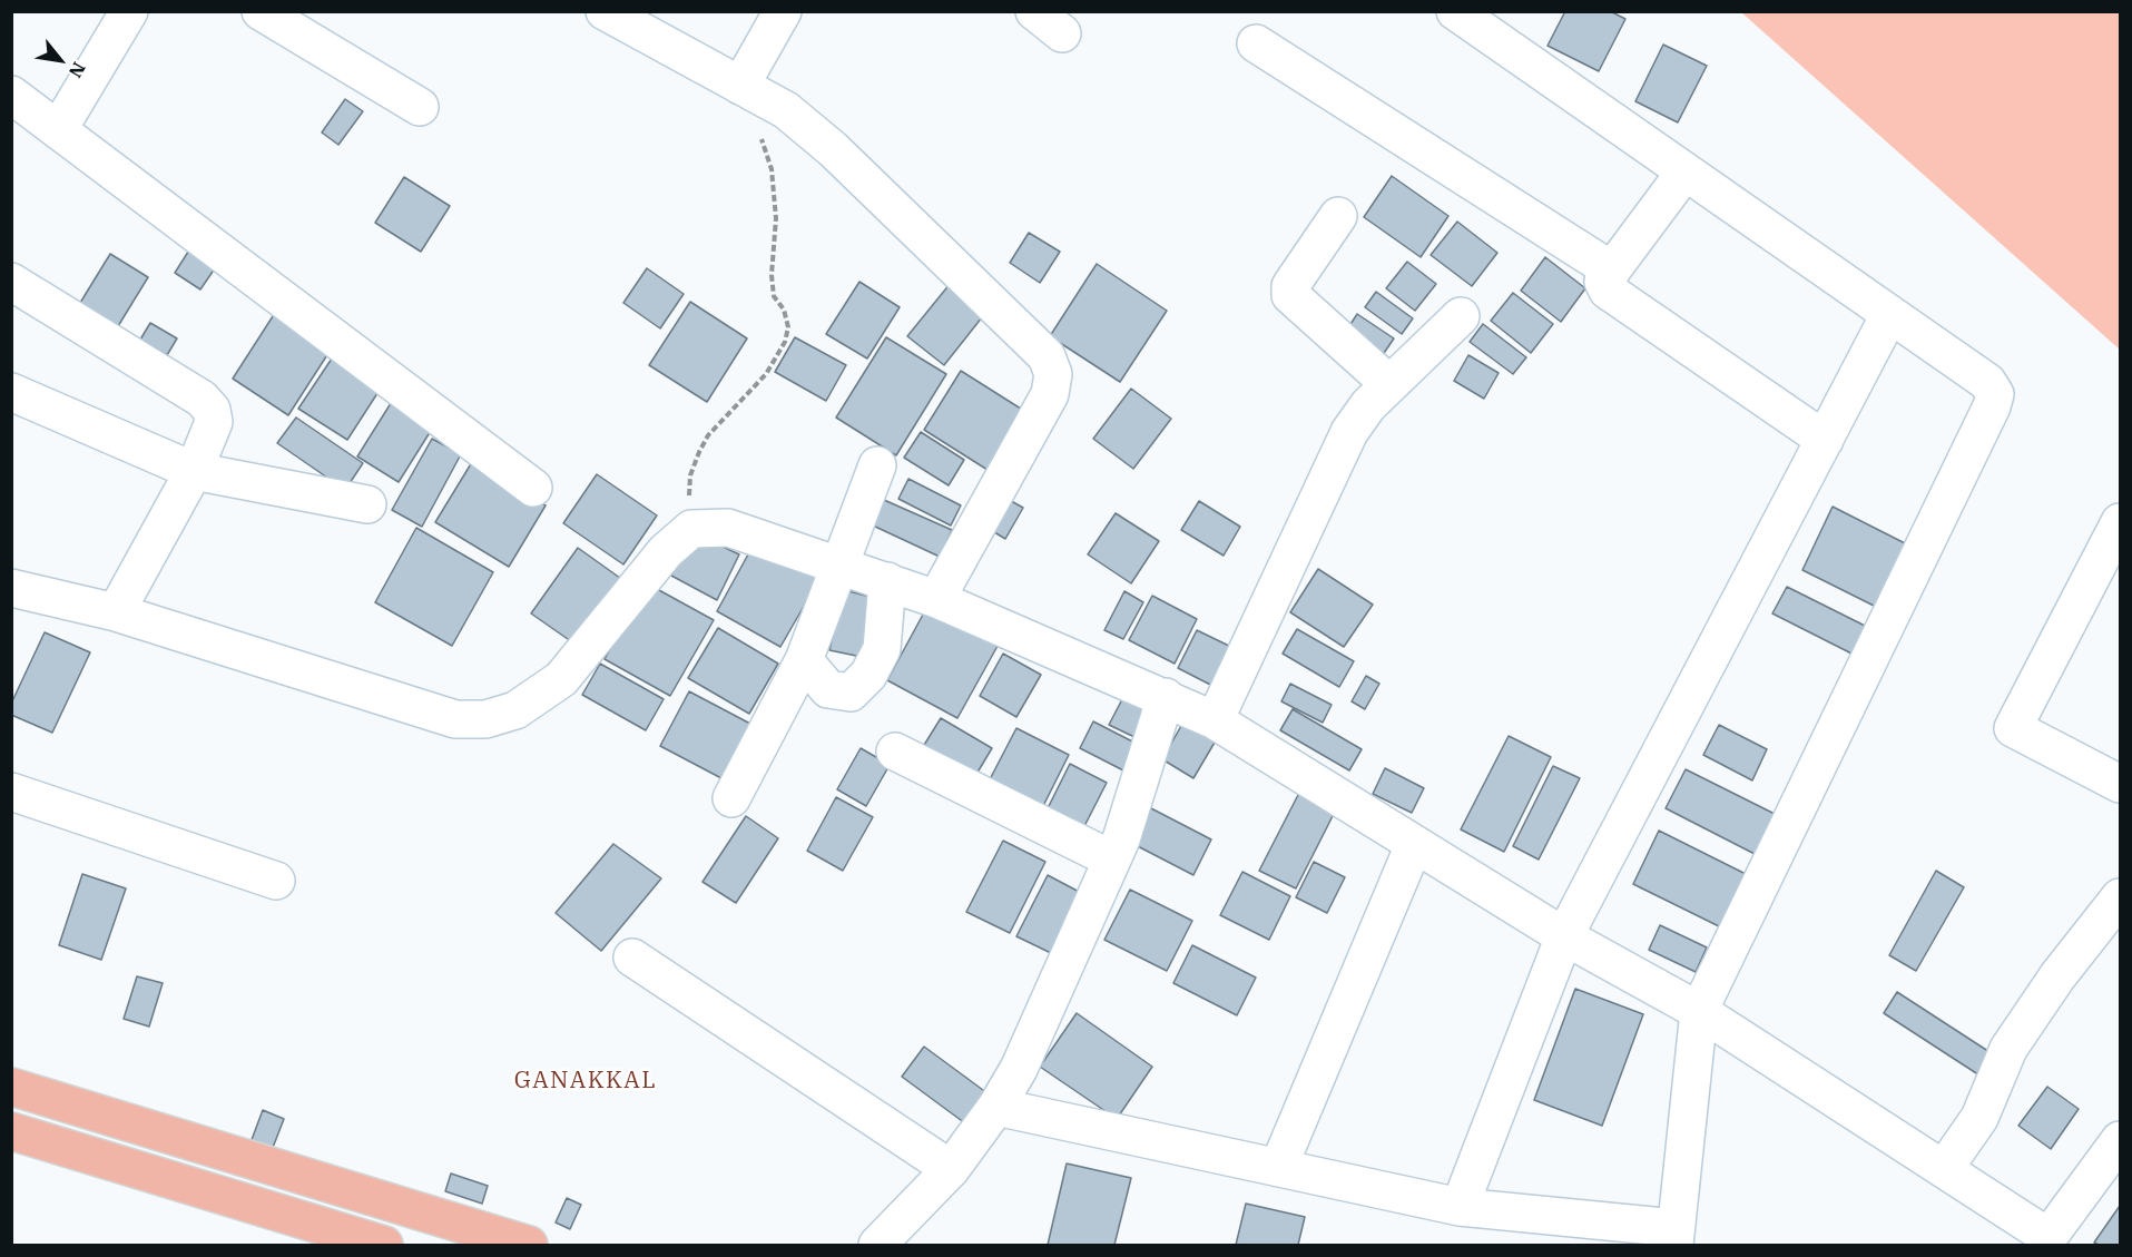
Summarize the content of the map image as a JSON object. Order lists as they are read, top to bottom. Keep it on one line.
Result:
{"districts":["GANAKKAL"],"north":"bottom right"}
